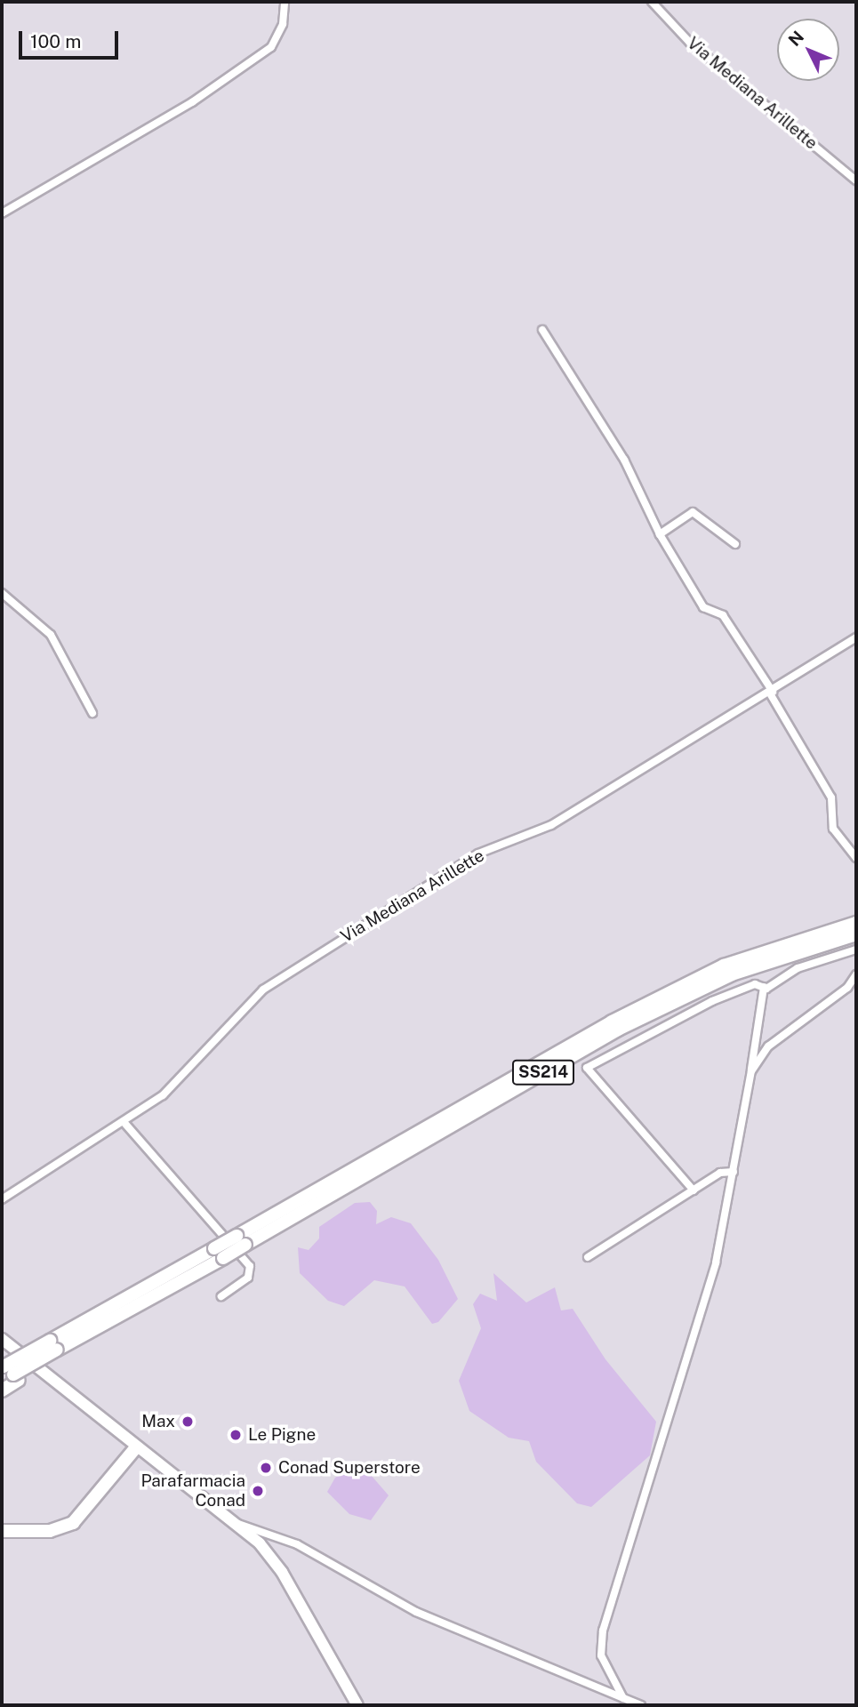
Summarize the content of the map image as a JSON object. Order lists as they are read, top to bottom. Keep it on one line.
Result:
{"streets":{"highway":["SS214"],"street":["Via Mediana Arillette"]},"places":["Max","Le Pigne","Conad Superstore","Parafarmacia Conad"],"scale_bar":"100 m","north":"top left"}
